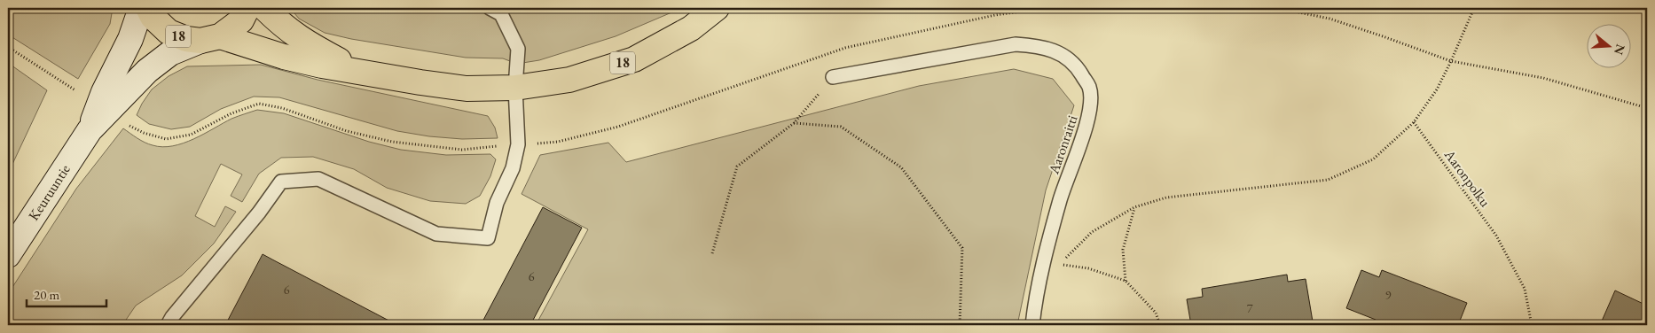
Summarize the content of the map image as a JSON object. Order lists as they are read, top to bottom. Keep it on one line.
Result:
{"streets":{"highway":["18"],"main road":["Keuruuntie"],"lane":["Aaronraitti"],"path":["Aaronpolku"]},"crossings":[["18","Keuruuntie"]],"house_numbers":["6","6","9","7"],"scale_bar":"20 m","north":"right"}
